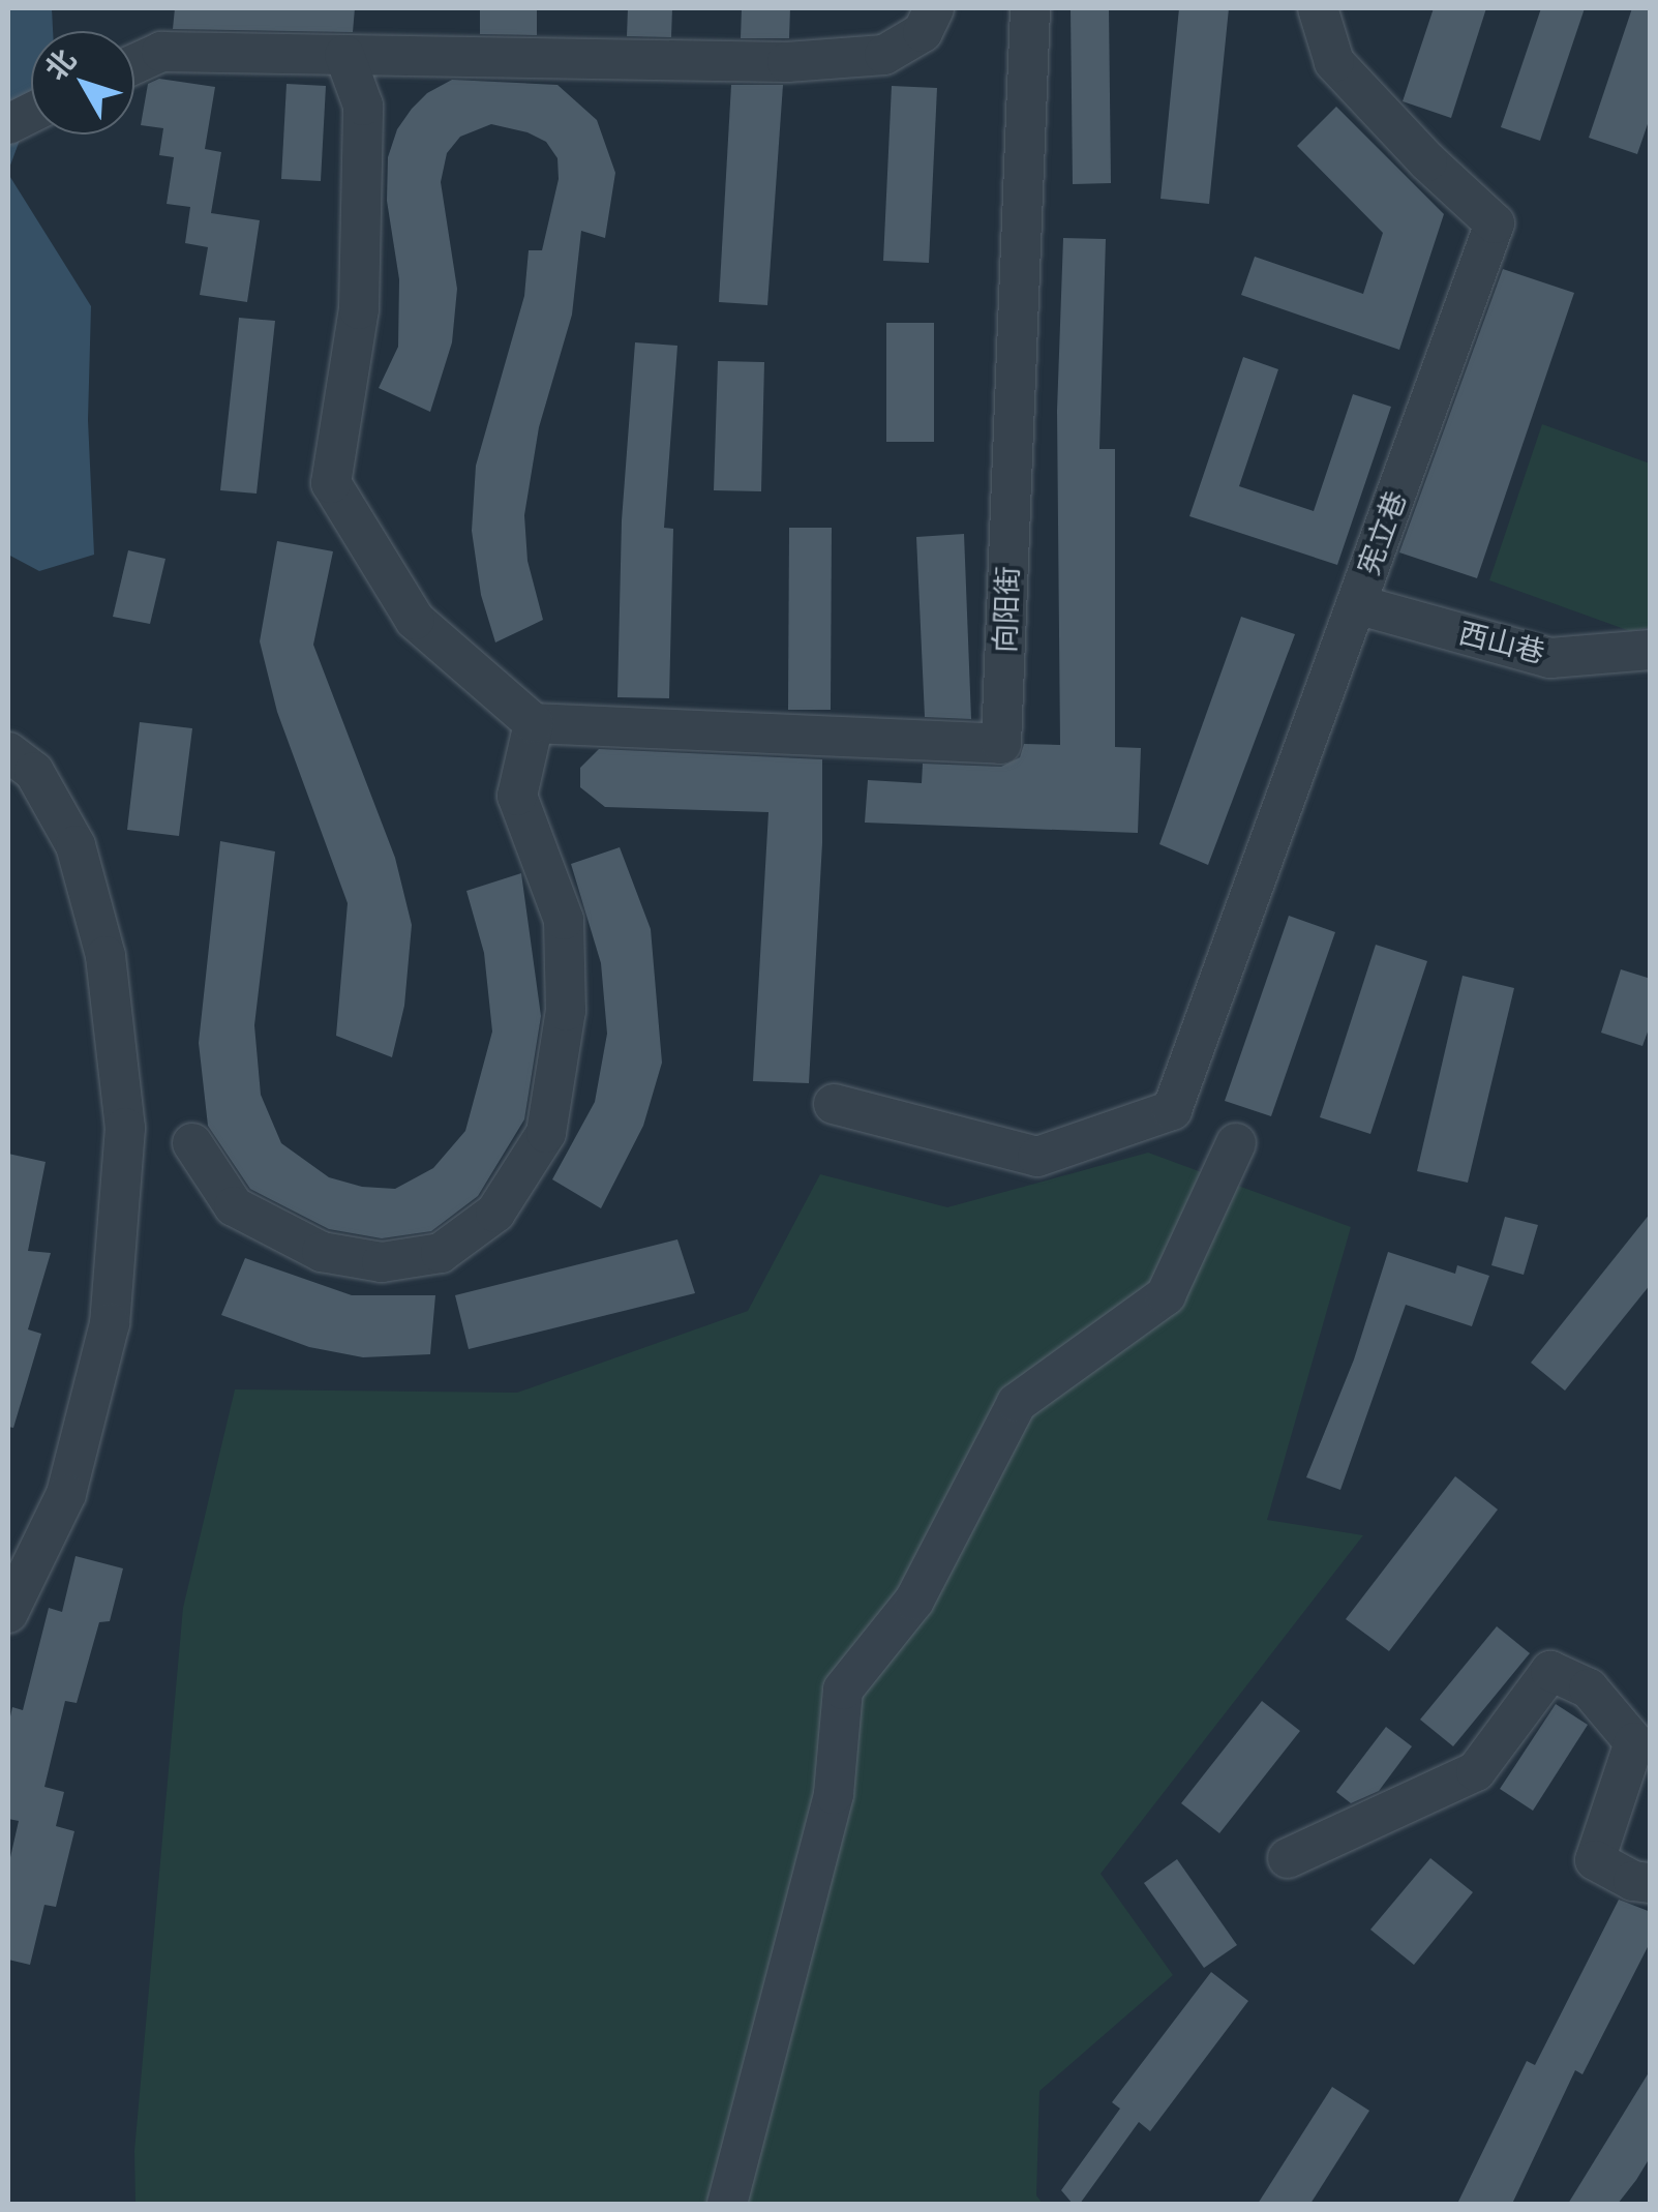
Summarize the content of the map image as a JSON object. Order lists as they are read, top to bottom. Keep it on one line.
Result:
{"streets":{"street":["宪立巷","向阳街","西山巷"]},"crossings":[["宪立巷","西山巷"]],"north":"top left"}
